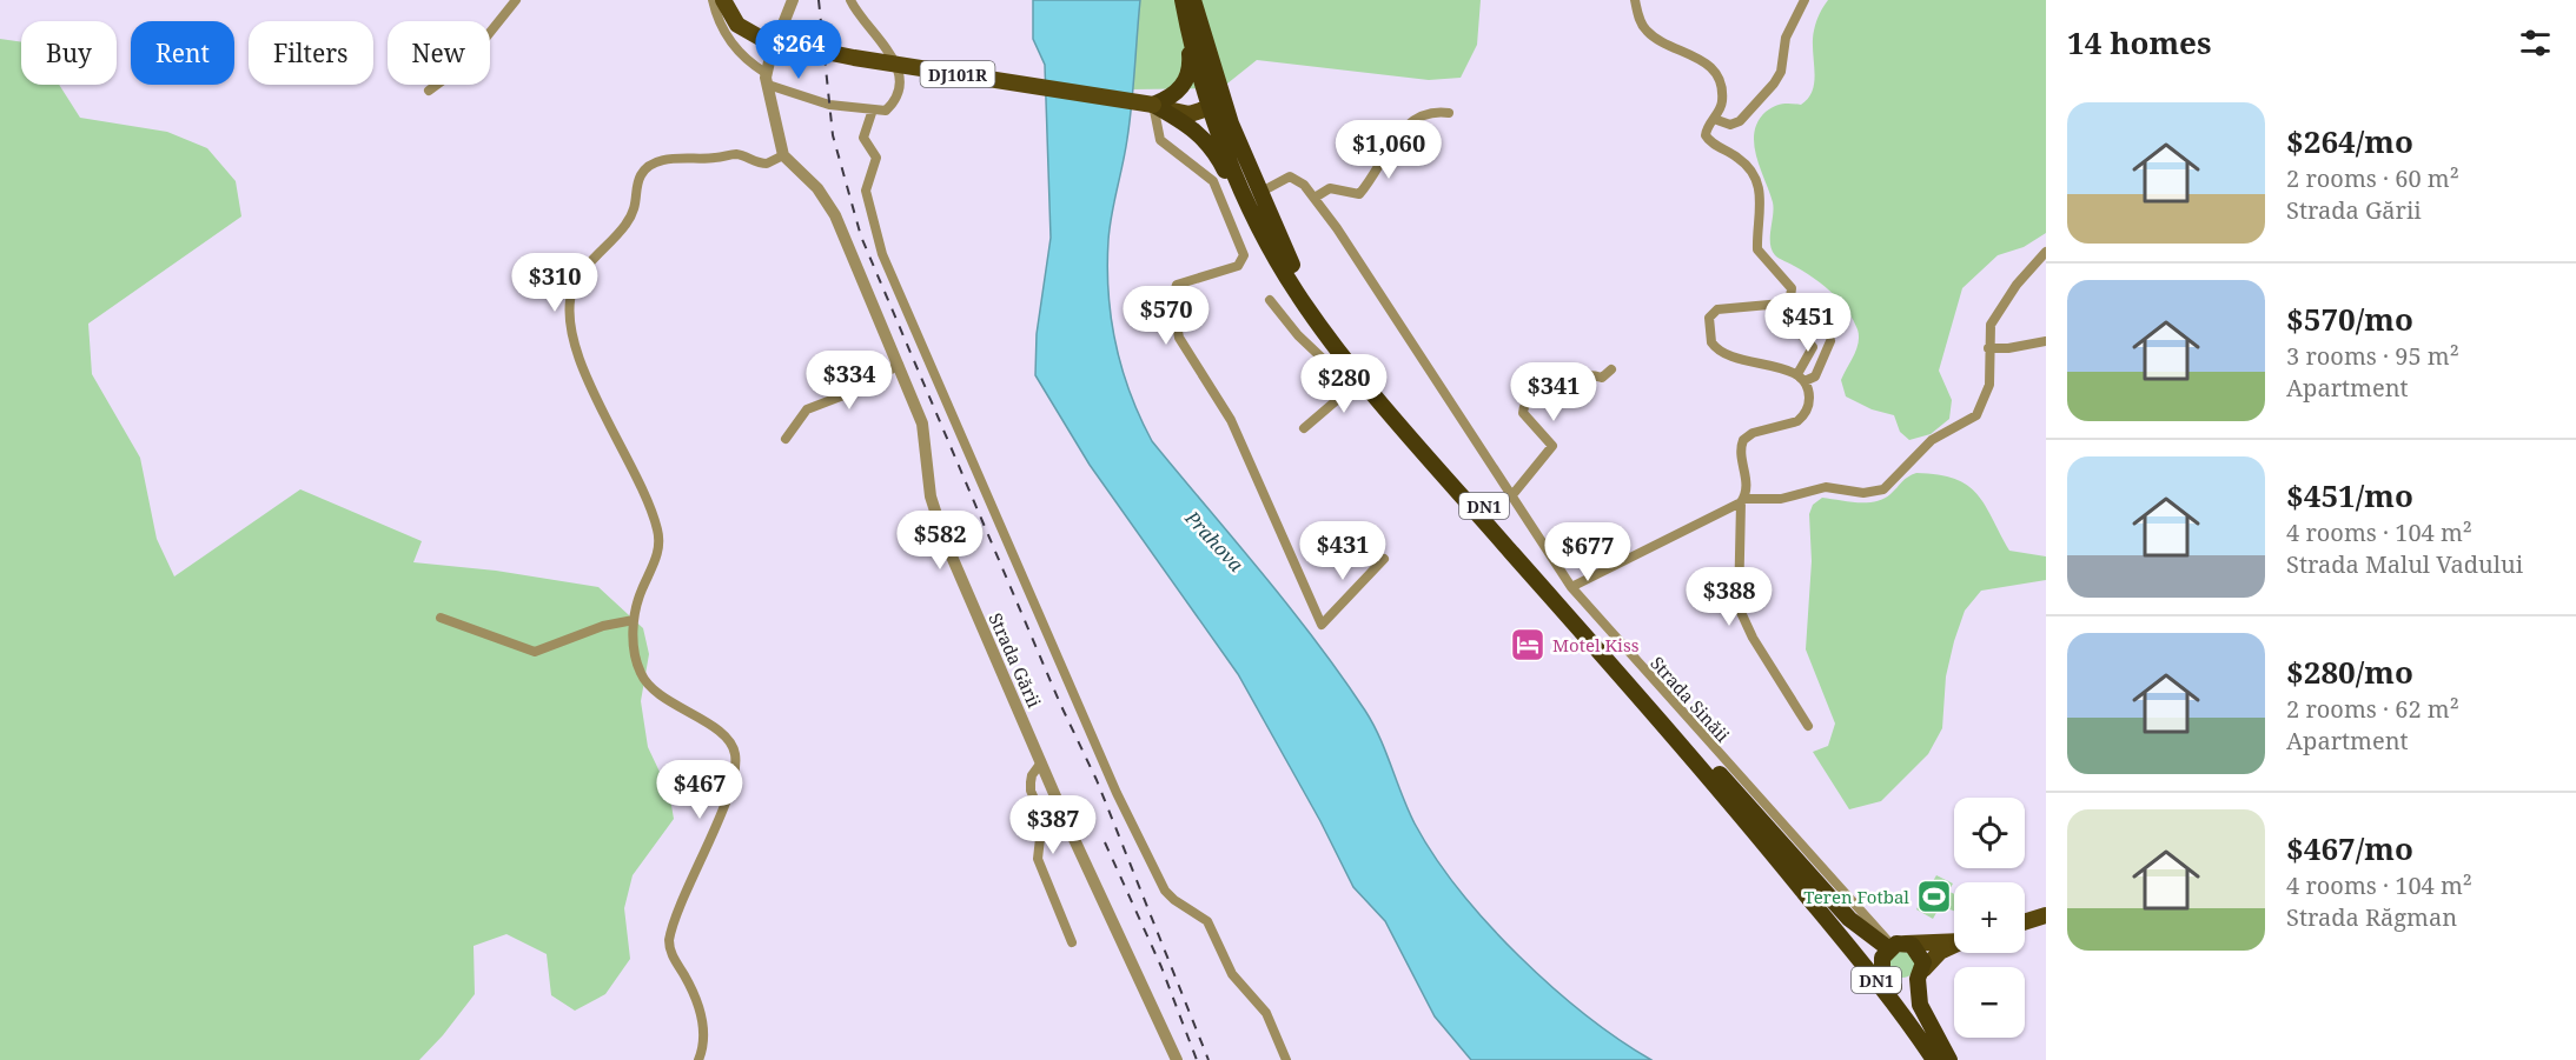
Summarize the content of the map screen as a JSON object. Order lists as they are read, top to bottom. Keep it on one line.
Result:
{"streets":{"highway":["DN1"],"main road":["DJ101R"],"street":["Strada Gării","Strada Sinăii"]},"crossings":[["DJ101R","DN1"],["DN1","Strada Sinăii"]],"water":["Prahova"],"places":{"hotel":["Motel Kiss"],"sports":["Teren Fotbal"]},"page":{"heading":"14 homes","price":["$264","$1,060","$310","$570","$451","$334","$280","$341","$582","$431","$677","$388","$467","$387"],"chip":["Buy","Rent","Filters","New"],"list":[{"name":"$264/mo","note":"2 rooms · 60 m² · Strada Gării"},{"name":"$570/mo","note":"3 rooms · 95 m² · Apartment"},{"name":"$451/mo","note":"4 rooms · 104 m² · Strada Malul Vadului"},{"name":"$280/mo","note":"2 rooms · 62 m² · Apartment"},{"name":"$467/mo","note":"4 rooms · 104 m² · Strada Răgman"}],"map_buttons":["+","−"]}}
